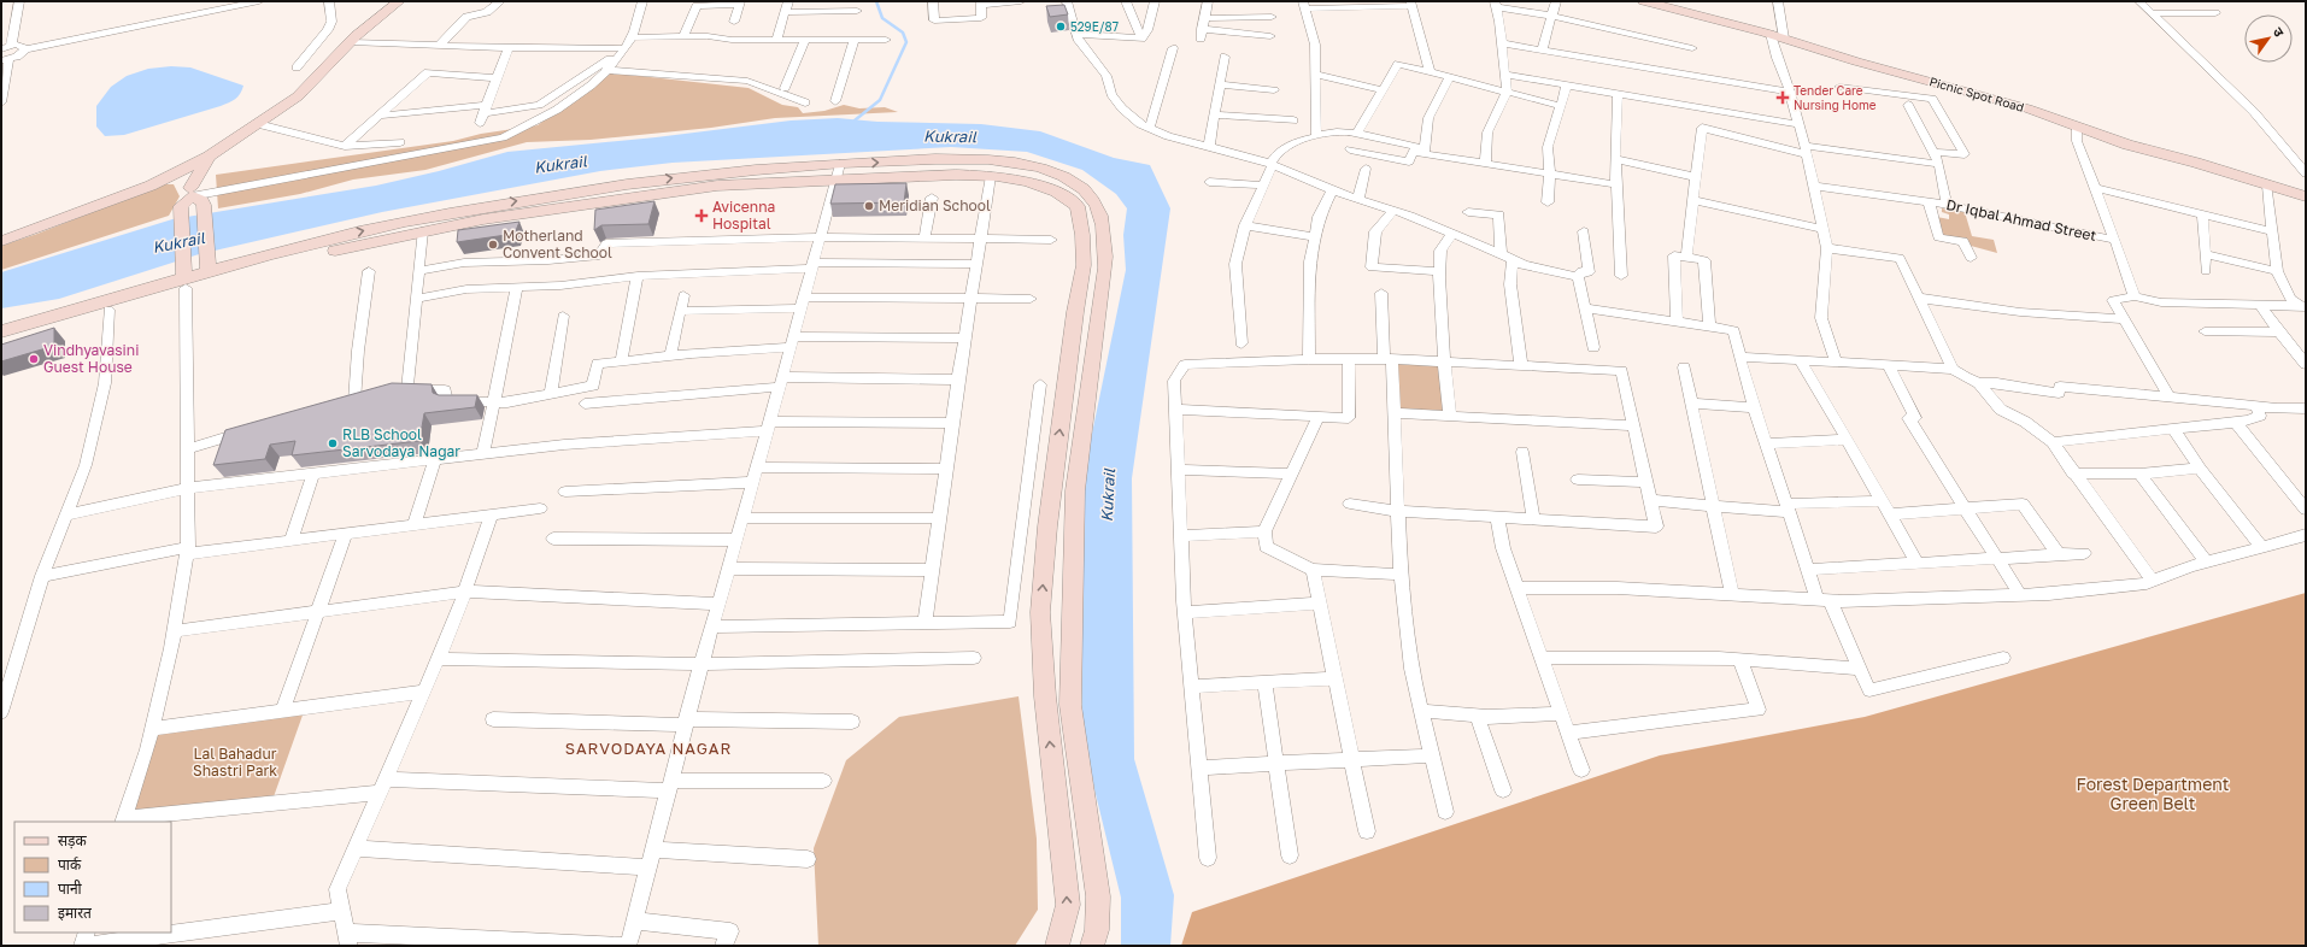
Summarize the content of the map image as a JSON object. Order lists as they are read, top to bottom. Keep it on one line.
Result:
{"streets":{"street":["Picnic Spot Road","Dr Iqbal Ahmad Street"]},"districts":["SARVODAYA NAGAR"],"water":["Kukrail"],"parks":["Lal Bahadur Shastri Park","Forest Department Green Belt"],"places":{"other":["529E/87","Meridian School","Motherland Convent School","Vindhyavasini Guest House","RLB School Sarvodaya Nagar"],"health":["Tender Care Nursing Home","Avicenna Hospital"]},"legend":["सड़क","पार्क","पानी","इमारत"],"north":"top right"}
